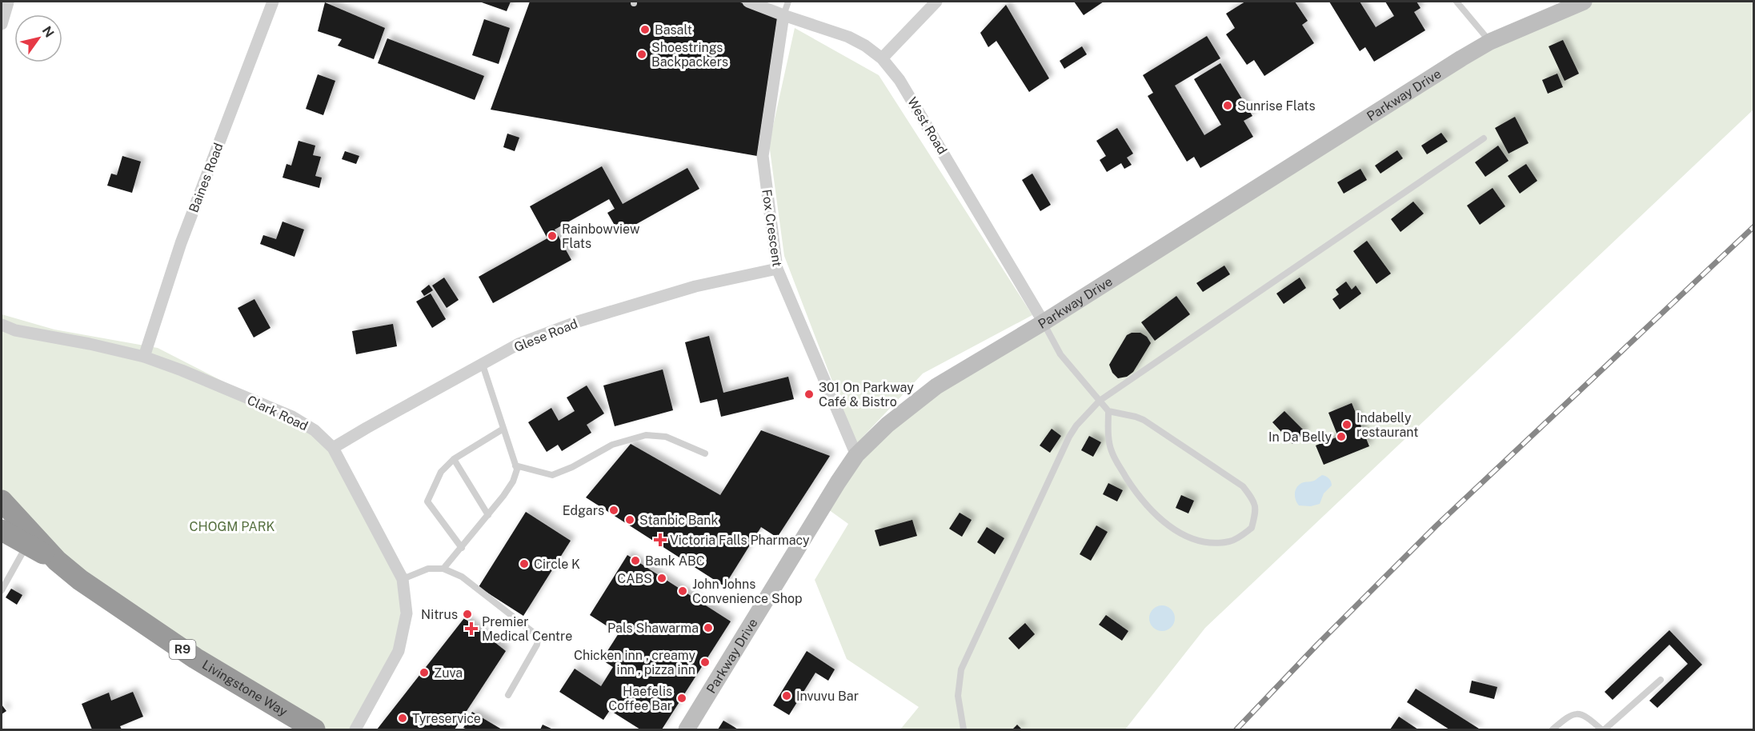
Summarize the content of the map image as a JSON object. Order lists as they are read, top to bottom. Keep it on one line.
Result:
{"streets":{"highway":["R9","Livingstone Way"],"street":["Parkway Drive","West Road","Baines Road","Fox Crescent","Glese Road","Clark Road"]},"crossings":[["Parkway Drive","West Road"],["Parkway Drive","Fox Crescent"],["West Road","Fox Crescent"],["Baines Road","Clark Road"],["Fox Crescent","Glese Road"],["Glese Road","Clark Road"]],"parks":["CHOGM PARK"],"places":{"other":["Basalt","Shoestrings Backpackers","Sunrise Flats","Rainbowview Flats","301 On Parkway Café & Bistro","Indabelly restaurant","In Da Belly","Edgars","Stanbic Bank","Bank ABC","Circle K","CABS","John Johns Convenience Shop","Nitrus","Pals Shawarma","Chicken inn , creamy inn , pizza inn","Zuva","Invuvu Bar","Haefelis Coffee Bar","Tyreservice"],"health":["Victoria Falls Pharmacy","Premier Medical Centre"]},"north":"top right"}
